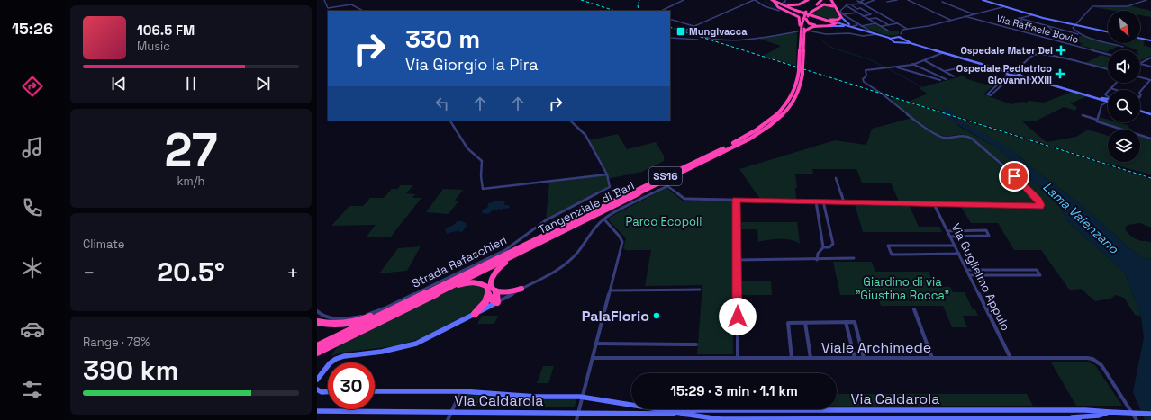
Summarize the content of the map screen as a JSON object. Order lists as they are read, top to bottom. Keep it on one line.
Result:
{"streets":{"highway":["SS16","Tangenziale di Bari"],"street":["Via Raffaele Bovio","Strada Rafaschieri","Via Guglielmo Appulo","Viale Archimede","Via Caldarola"]},"crossings":[["Via Guglielmo Appulo","Viale Archimede"],["Viale Archimede","Via Caldarola"]],"water":["Lama Valenzano"],"parks":["Parco Ecopoli","Giardino di via \"Giustina Rocca\""],"places":{"transit":["Mungivacca"],"health":["Ospedale Mater Dei","Ospedale Pediatrico Giovanni XXIII"],"other":["PalaFlorio"]},"north":"bottom right","page":{"tabs":"15:26","turn":["330 m","Via Giorgio la Pira"],"song":["106.5 FM","Music"],"tile":[["27","km/h"],"Climate",["Range · 78%","390 km"]],"heat":["−","20.5°","+"],"limit":"30","trip":"15:29 · 3 min · 1.1 km"}}
